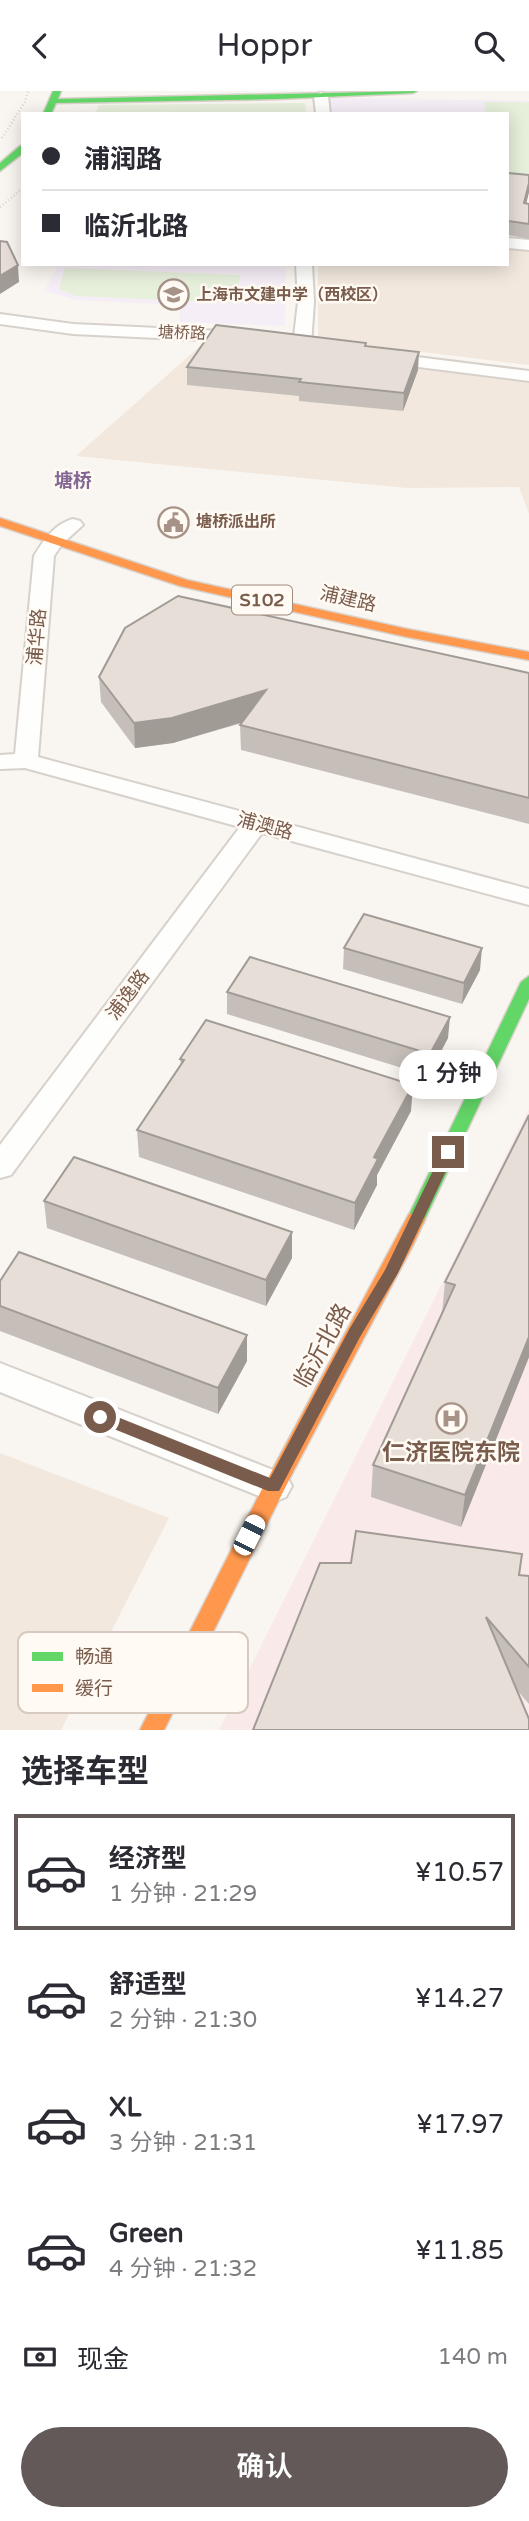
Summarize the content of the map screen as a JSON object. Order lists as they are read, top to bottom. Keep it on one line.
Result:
{"streets":{"street":["塘桥路","浦建路","S102","浦华路","浦澳路","浦逸路","临沂北路"]},"crossings":[["浦建路","浦华路"],["浦华路","浦澳路"],["浦澳路","浦逸路"]],"districts":["塘桥"],"places":{"school or university":["上海市文建中学（西校区）"],"public building":["塘桥派出所"],"hospital":["仁济医院东院"]},"legend":["畅通","缓行"],"page":{"header":"Hoppr","banner":["浦润路","临沂北路"],"bubble":"1 分钟","heading":"选择车型","list":[{"name":"经济型","note":"1 分钟 · 21:29","value":"¥10.57"},{"name":"舒适型","note":"2 分钟 · 21:30","value":"¥14.27"},{"name":"XL","note":"3 分钟 · 21:31","value":"¥17.97"},{"name":"Green","note":"4 分钟 · 21:32","value":"¥11.85"}],"pay":["现金","140 m"],"buttons":"确认"}}
